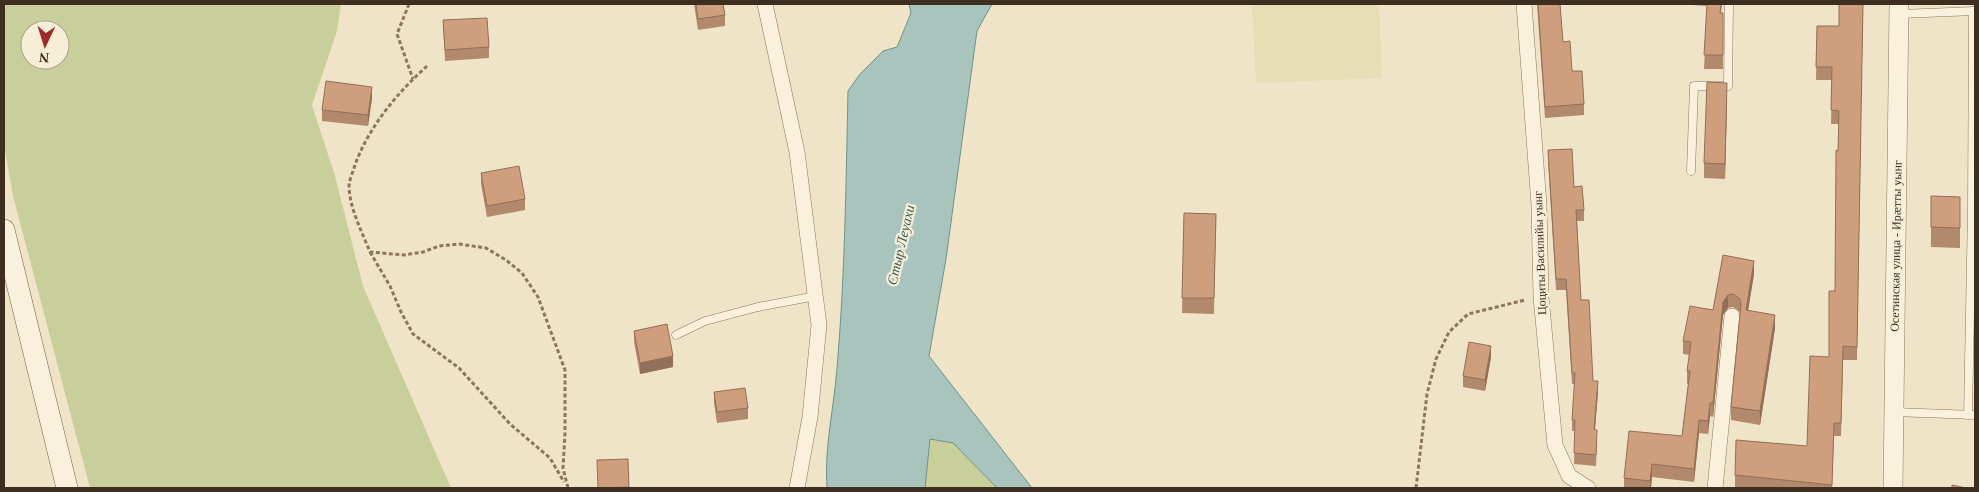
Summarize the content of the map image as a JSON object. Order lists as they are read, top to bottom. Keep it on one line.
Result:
{"streets":{"street":["Осетинская улица - Ирæтты уынг","Цоциты Василийы уынг"]},"water":["Стыр Леуахи"],"north":"bottom"}
